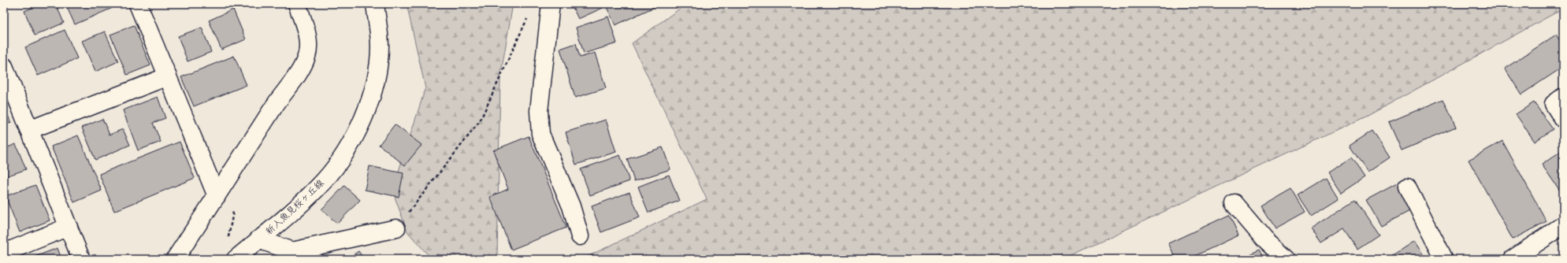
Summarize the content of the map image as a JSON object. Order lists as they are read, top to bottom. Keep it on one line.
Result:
{"streets":{"street":["新入魚見桜ヶ丘線"]}}
